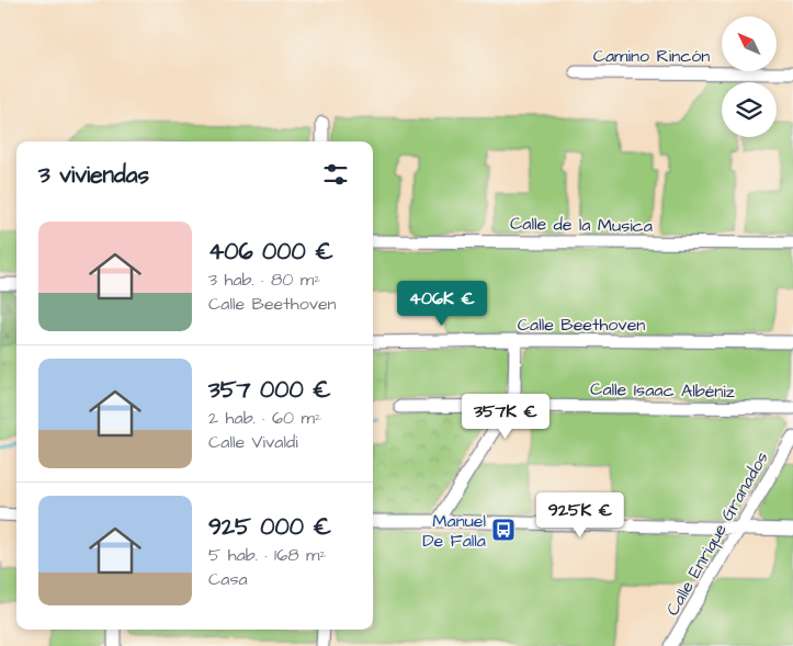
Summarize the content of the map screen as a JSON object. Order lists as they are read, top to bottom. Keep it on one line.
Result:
{"streets":{"street":["Camino Rincón","Calle de la Musica","Calle Beethoven","Calle Isaac Albéniz","Calle Enrique Granados"]},"places":{"bus stop":["Manuel De Falla"]},"north":"top left","page":{"heading":"3 viviendas","list":[{"name":"406 000 €","note":"3 hab. · 80 m² · Calle Beethoven"},{"name":"357 000 €","note":"2 hab. · 60 m² · Calle Vivaldi"},{"name":"925 000 €","note":"5 hab. · 168 m² · Casa"}],"price":["406K €","357K €","925K €"]}}
